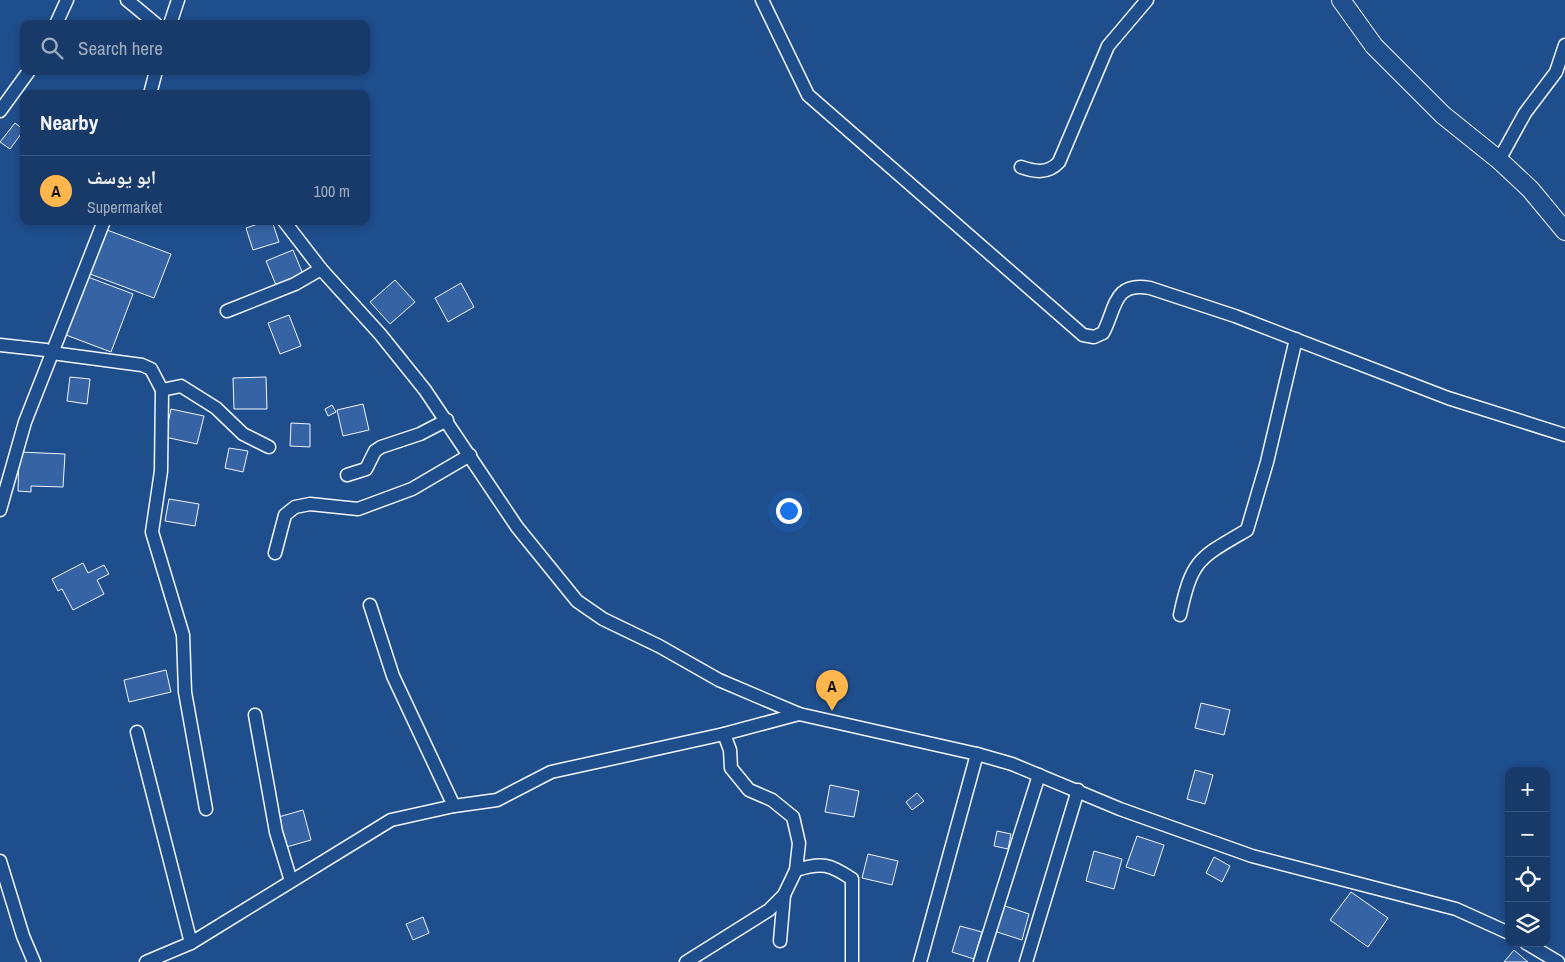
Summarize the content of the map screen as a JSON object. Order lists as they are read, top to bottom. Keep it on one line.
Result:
{"page":{"search":"Search here","heading":"Nearby","list":[{"mark":"A","name":"ابو يوسف","note":"Supermarket","value":"100 m"}],"pins":"A","map_buttons":["+","−"]}}
